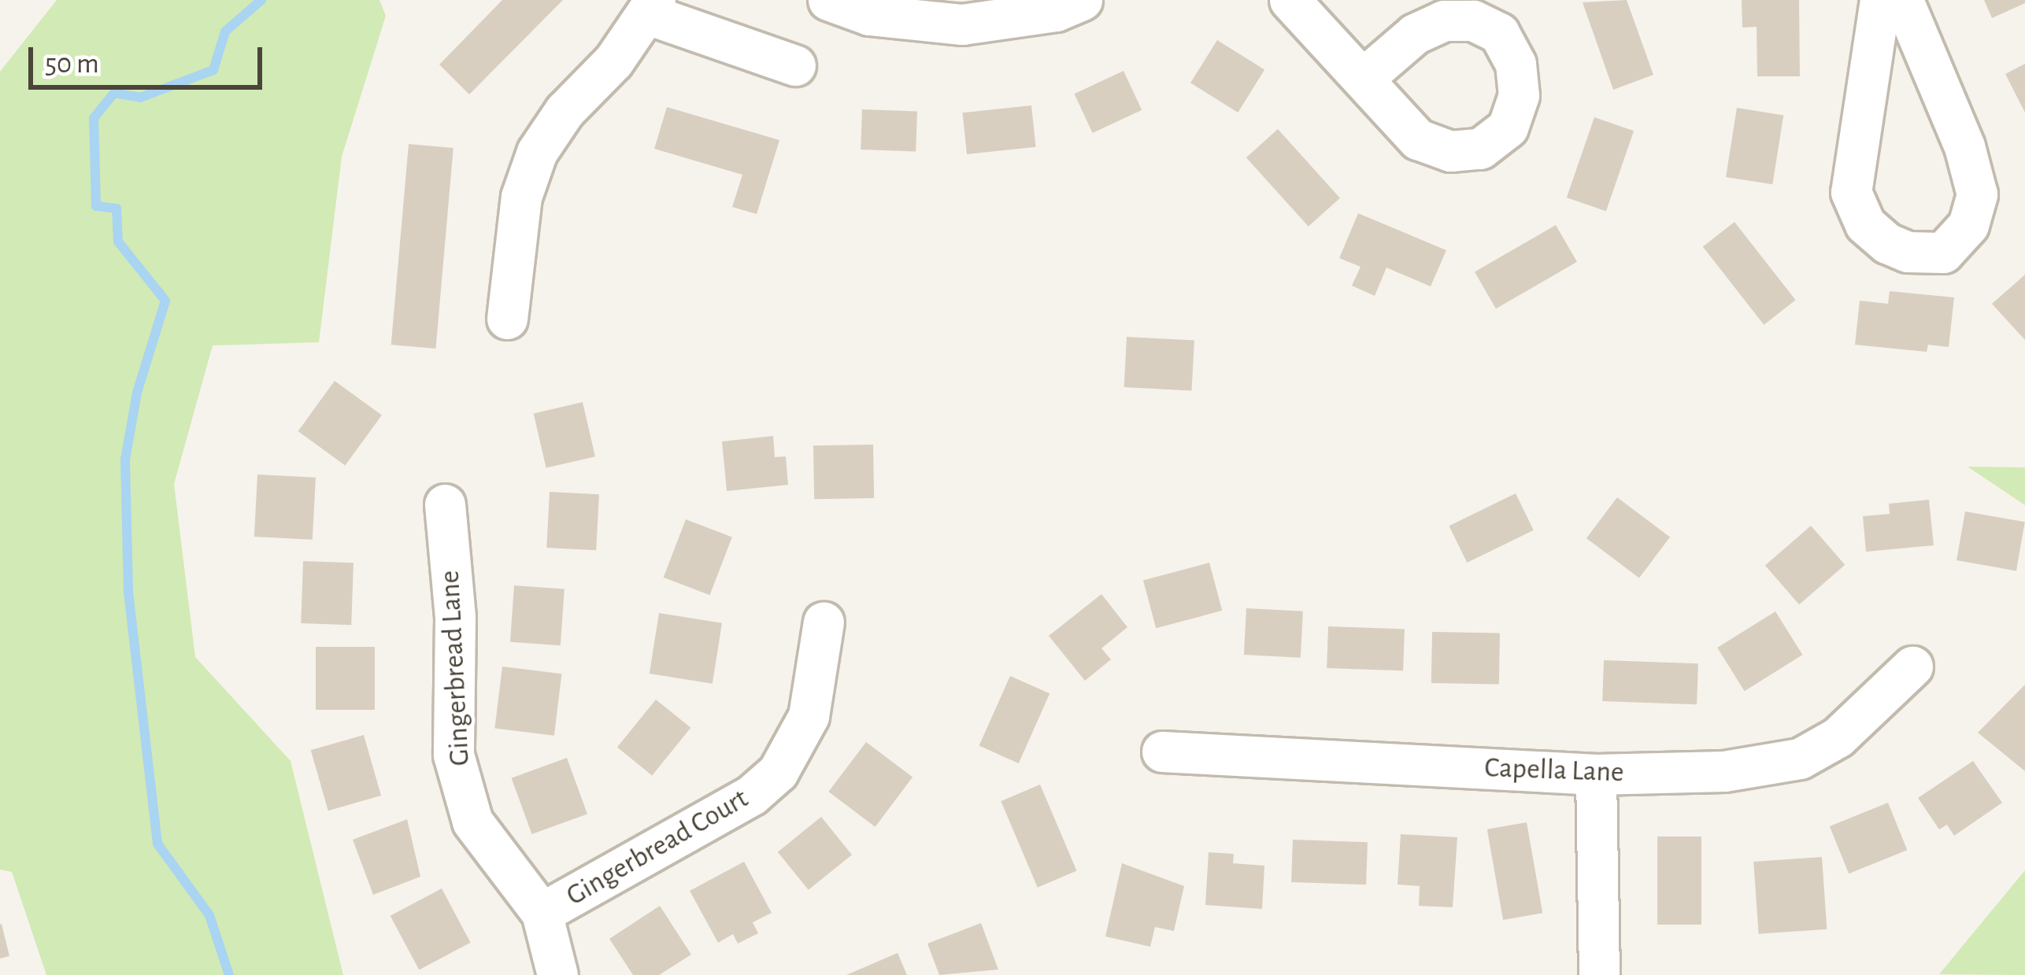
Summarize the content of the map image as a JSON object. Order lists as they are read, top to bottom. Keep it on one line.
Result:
{"streets":{"street":["Gingerbread Lane","Capella Lane","Gingerbread Court"]},"crossings":[["Gingerbread Lane","Gingerbread Court"]],"scale_bar":"50 m"}
